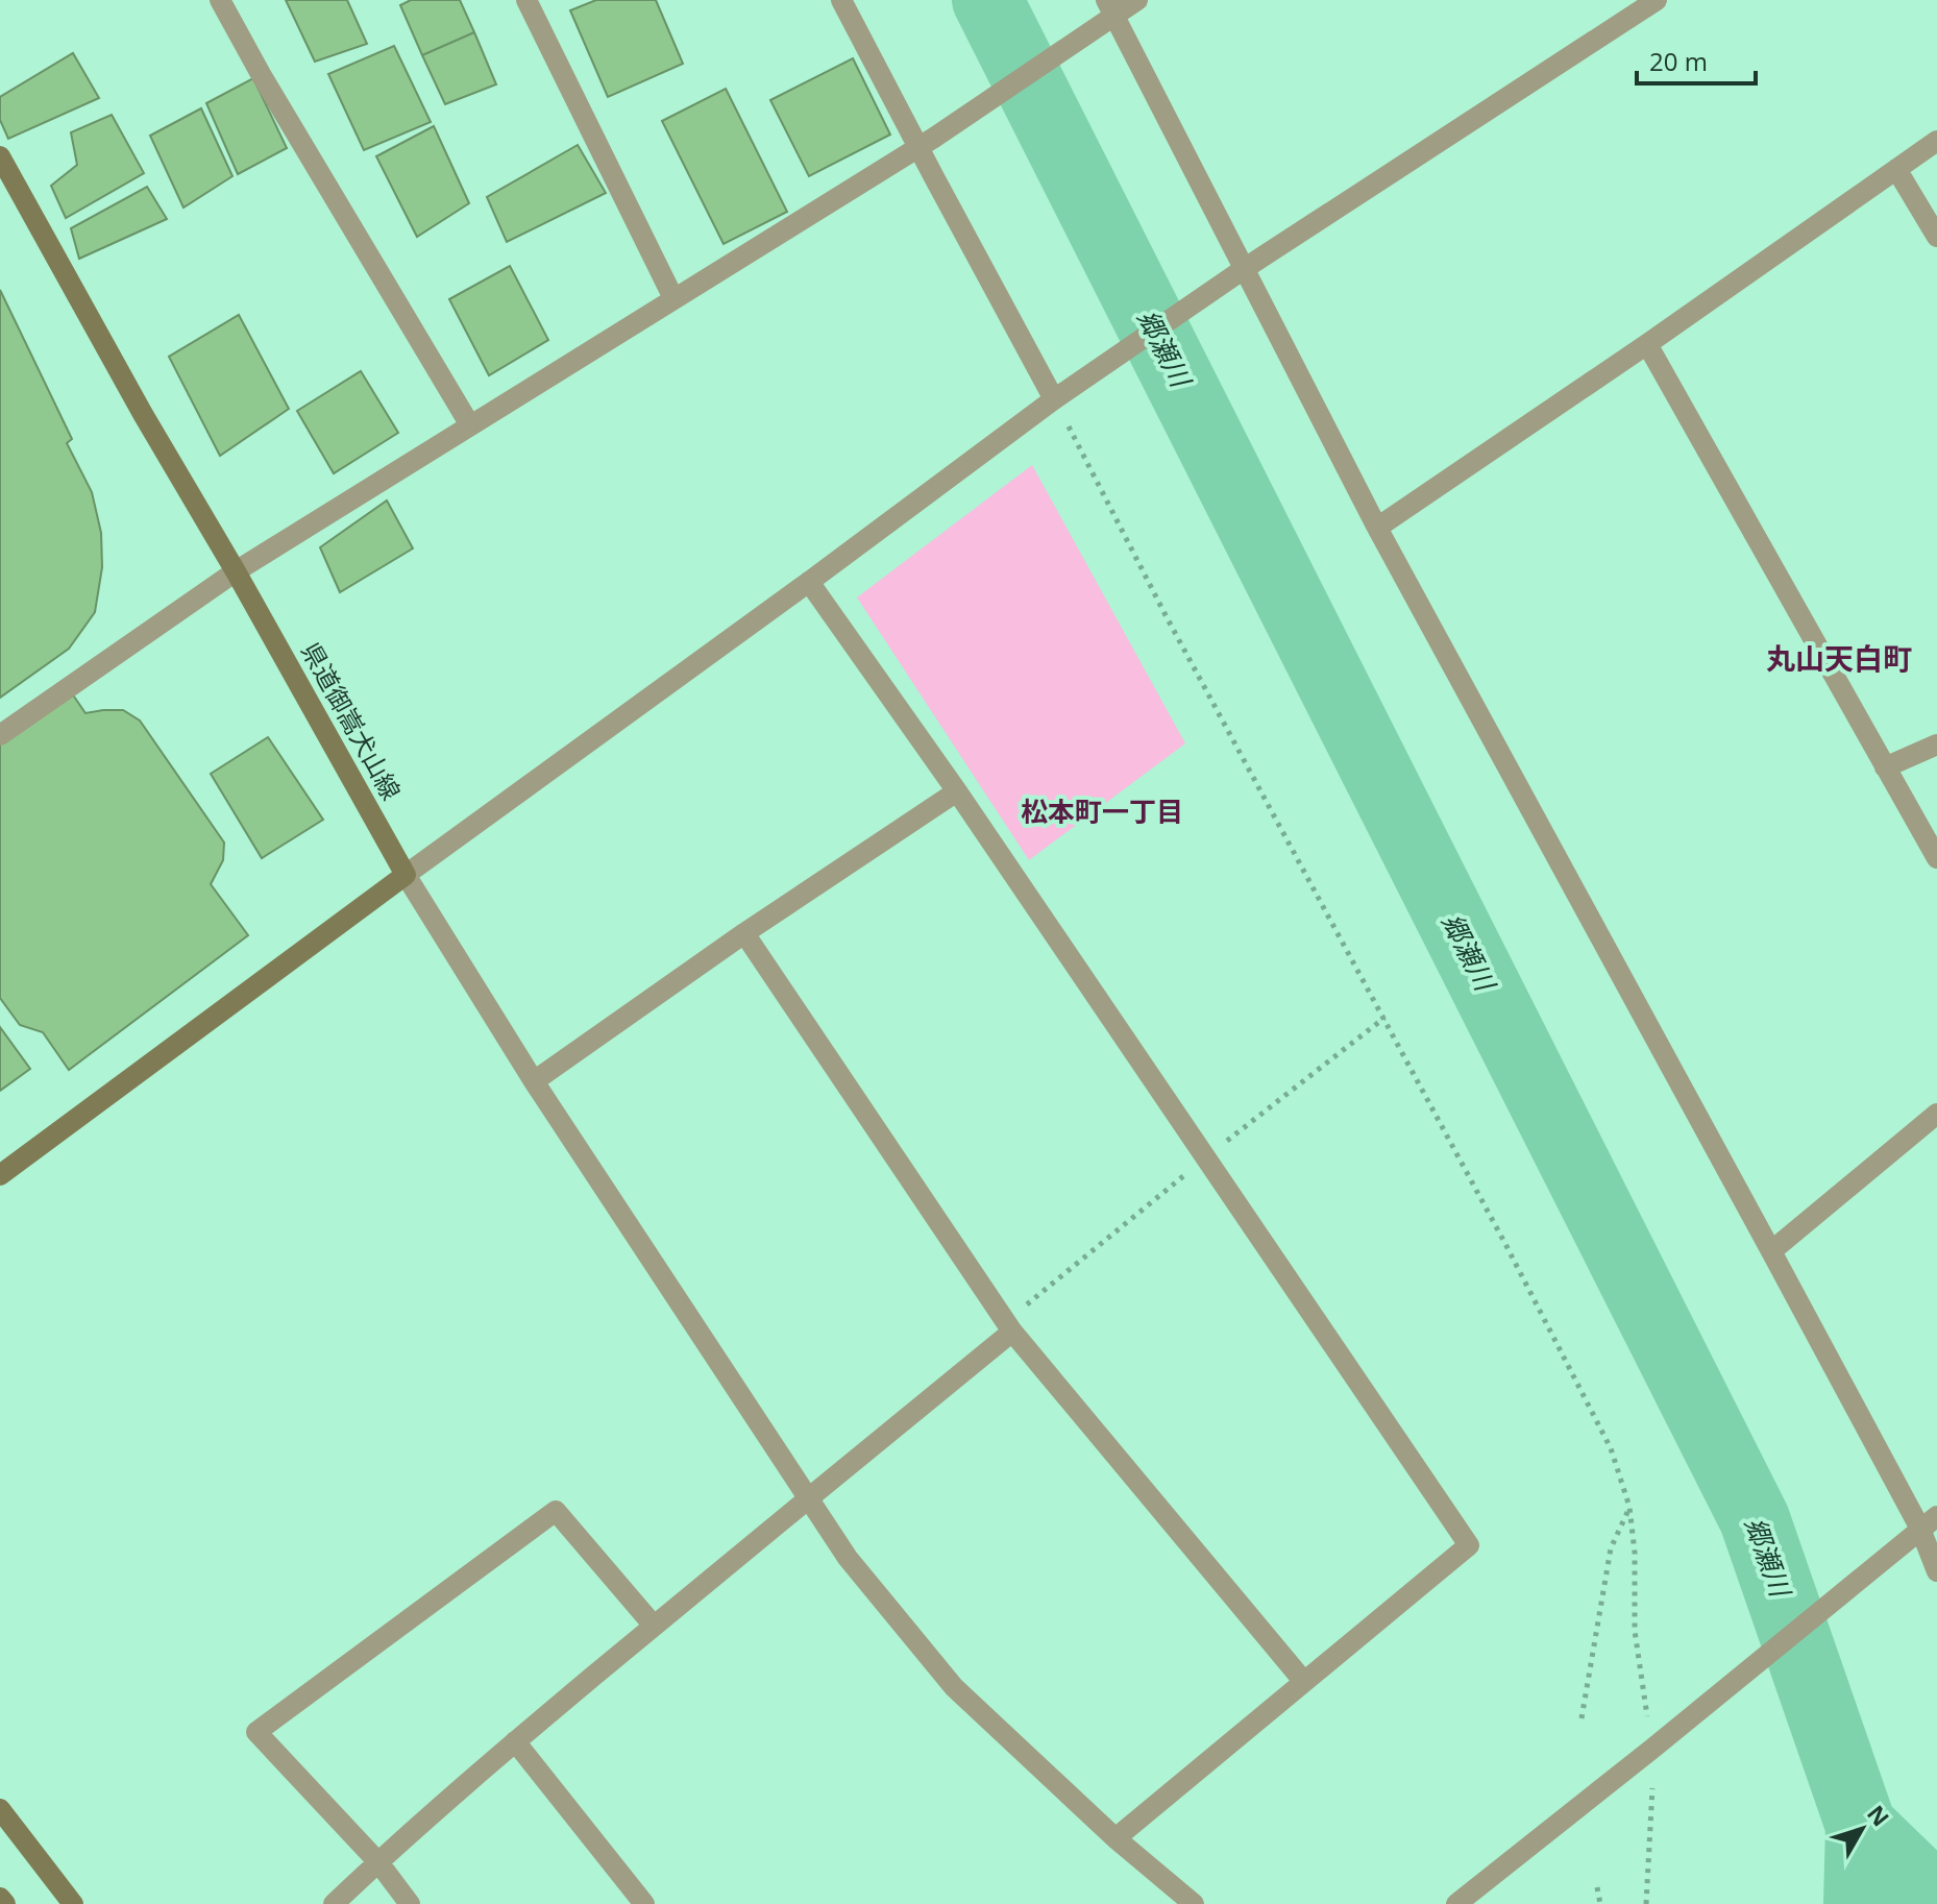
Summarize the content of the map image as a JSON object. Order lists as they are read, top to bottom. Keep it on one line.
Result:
{"streets":{"main road":["県道御嵩犬山線"]},"districts":["丸山天白町","松本町一丁目"],"water":["郷瀬川"],"scale_bar":"20 m","north":"top right"}
